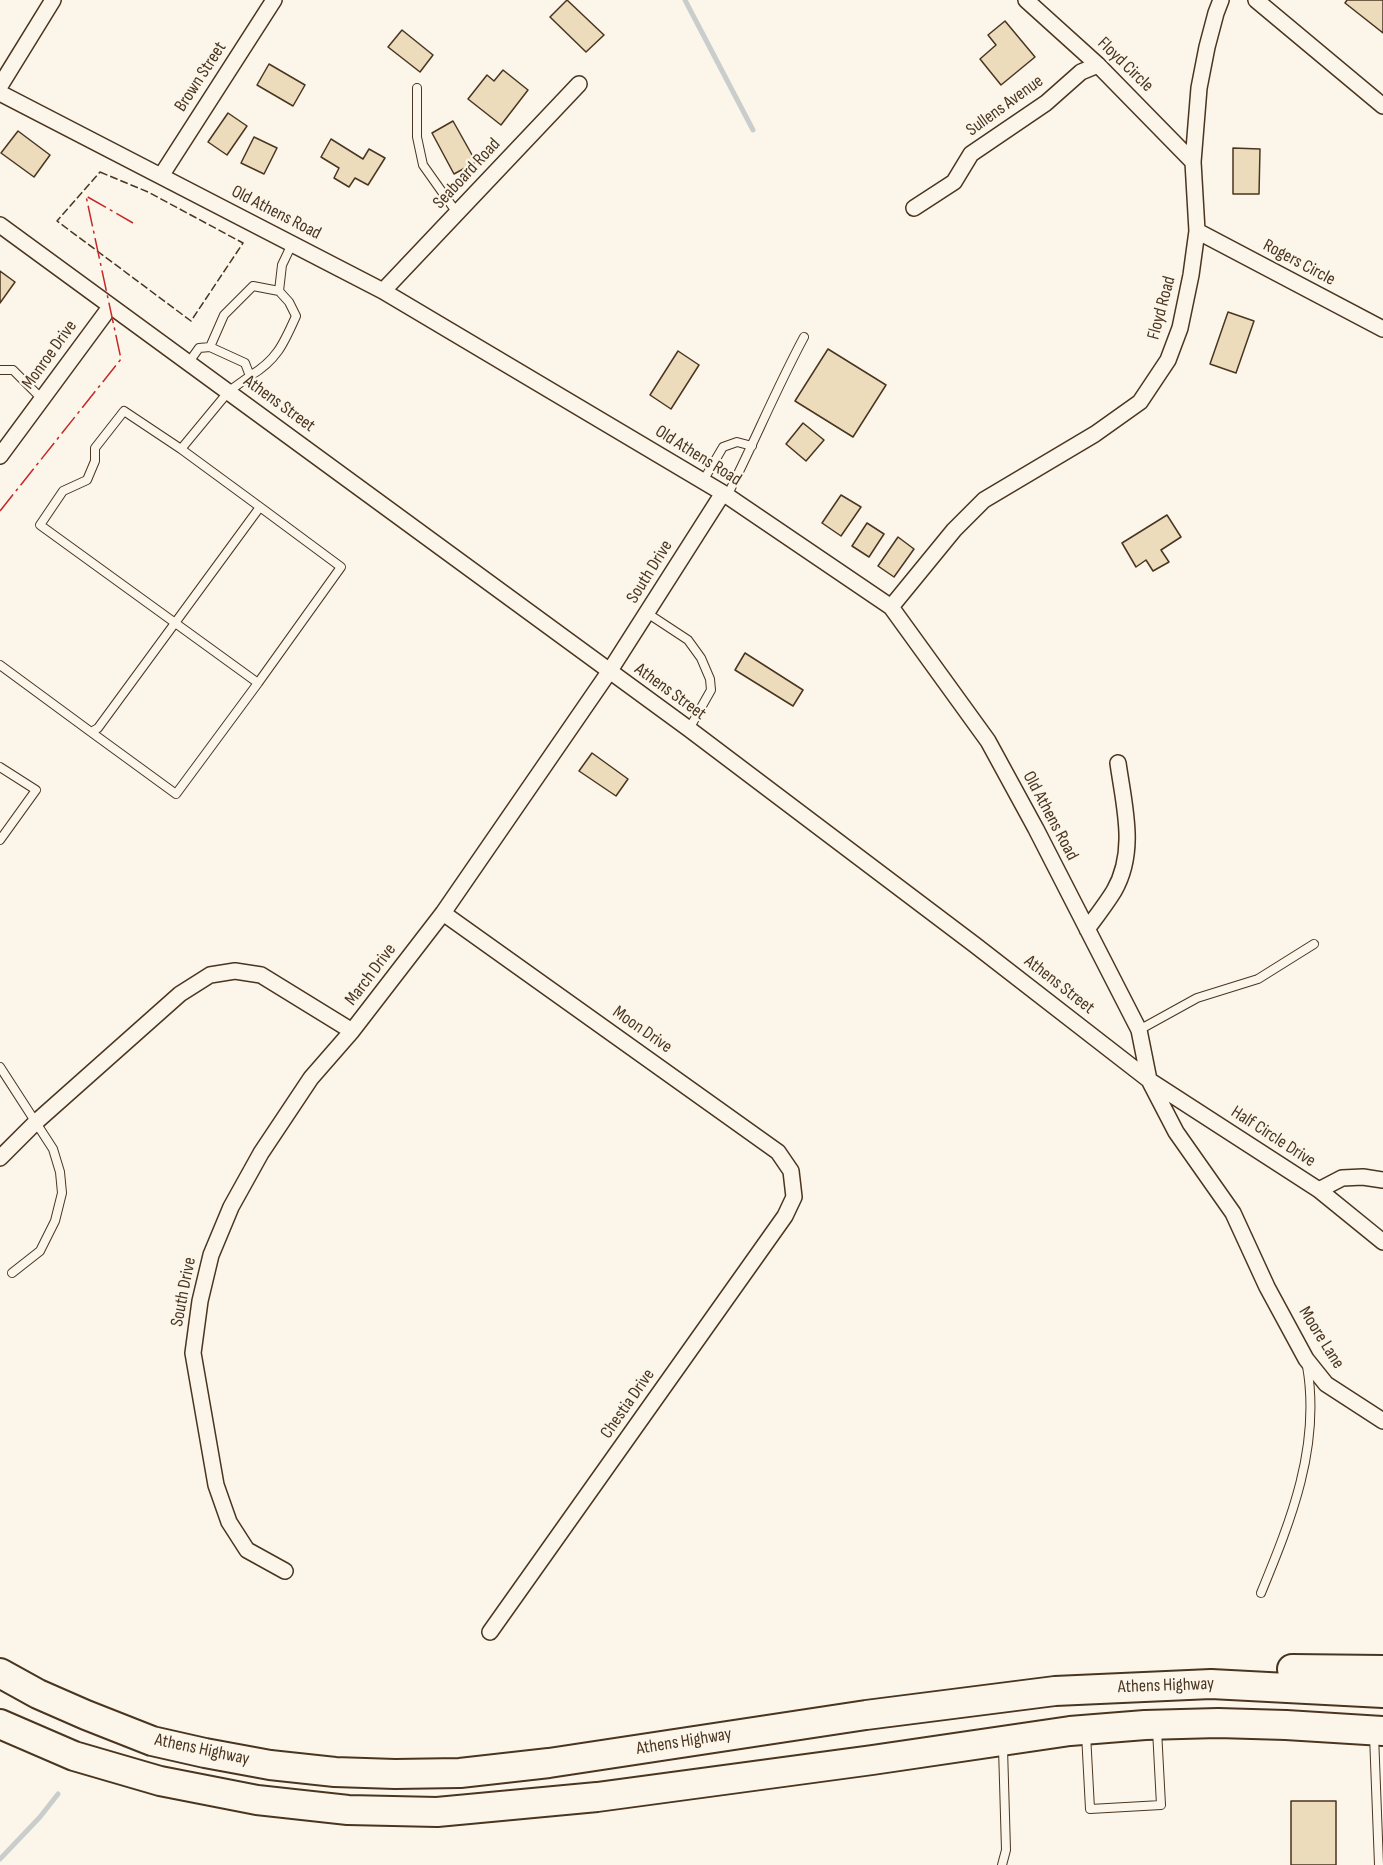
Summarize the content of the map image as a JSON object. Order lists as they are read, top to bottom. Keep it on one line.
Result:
{"streets":{"highway":["Athens Highway"],"street":["Floyd Circle","Brown Street","Sullens Avenue","Seaboard Road","Old Athens Road","Rogers Circle","Floyd Road","Monroe Drive","Athens Street","South Drive","March Drive","Moon Drive","Half Circle Drive","Moore Lane","Chestia Drive"]},"crossings":[["Floyd Circle","Sullens Avenue"],["Floyd Circle","Floyd Road"],["Brown Street","Old Athens Road"],["Seaboard Road","Old Athens Road"],["Old Athens Road","Floyd Road"],["Old Athens Road","Athens Street"],["Old Athens Road","South Drive"],["Old Athens Road","Half Circle Drive"],["Rogers Circle","Floyd Road"],["Monroe Drive","Athens Street"],["Athens Street","South Drive"],["Athens Street","March Drive"],["Athens Street","Half Circle Drive"],["Athens Street","Moore Lane"],["South Drive","March Drive"],["March Drive","Moon Drive"],["Moon Drive","Chestia Drive"]]}
